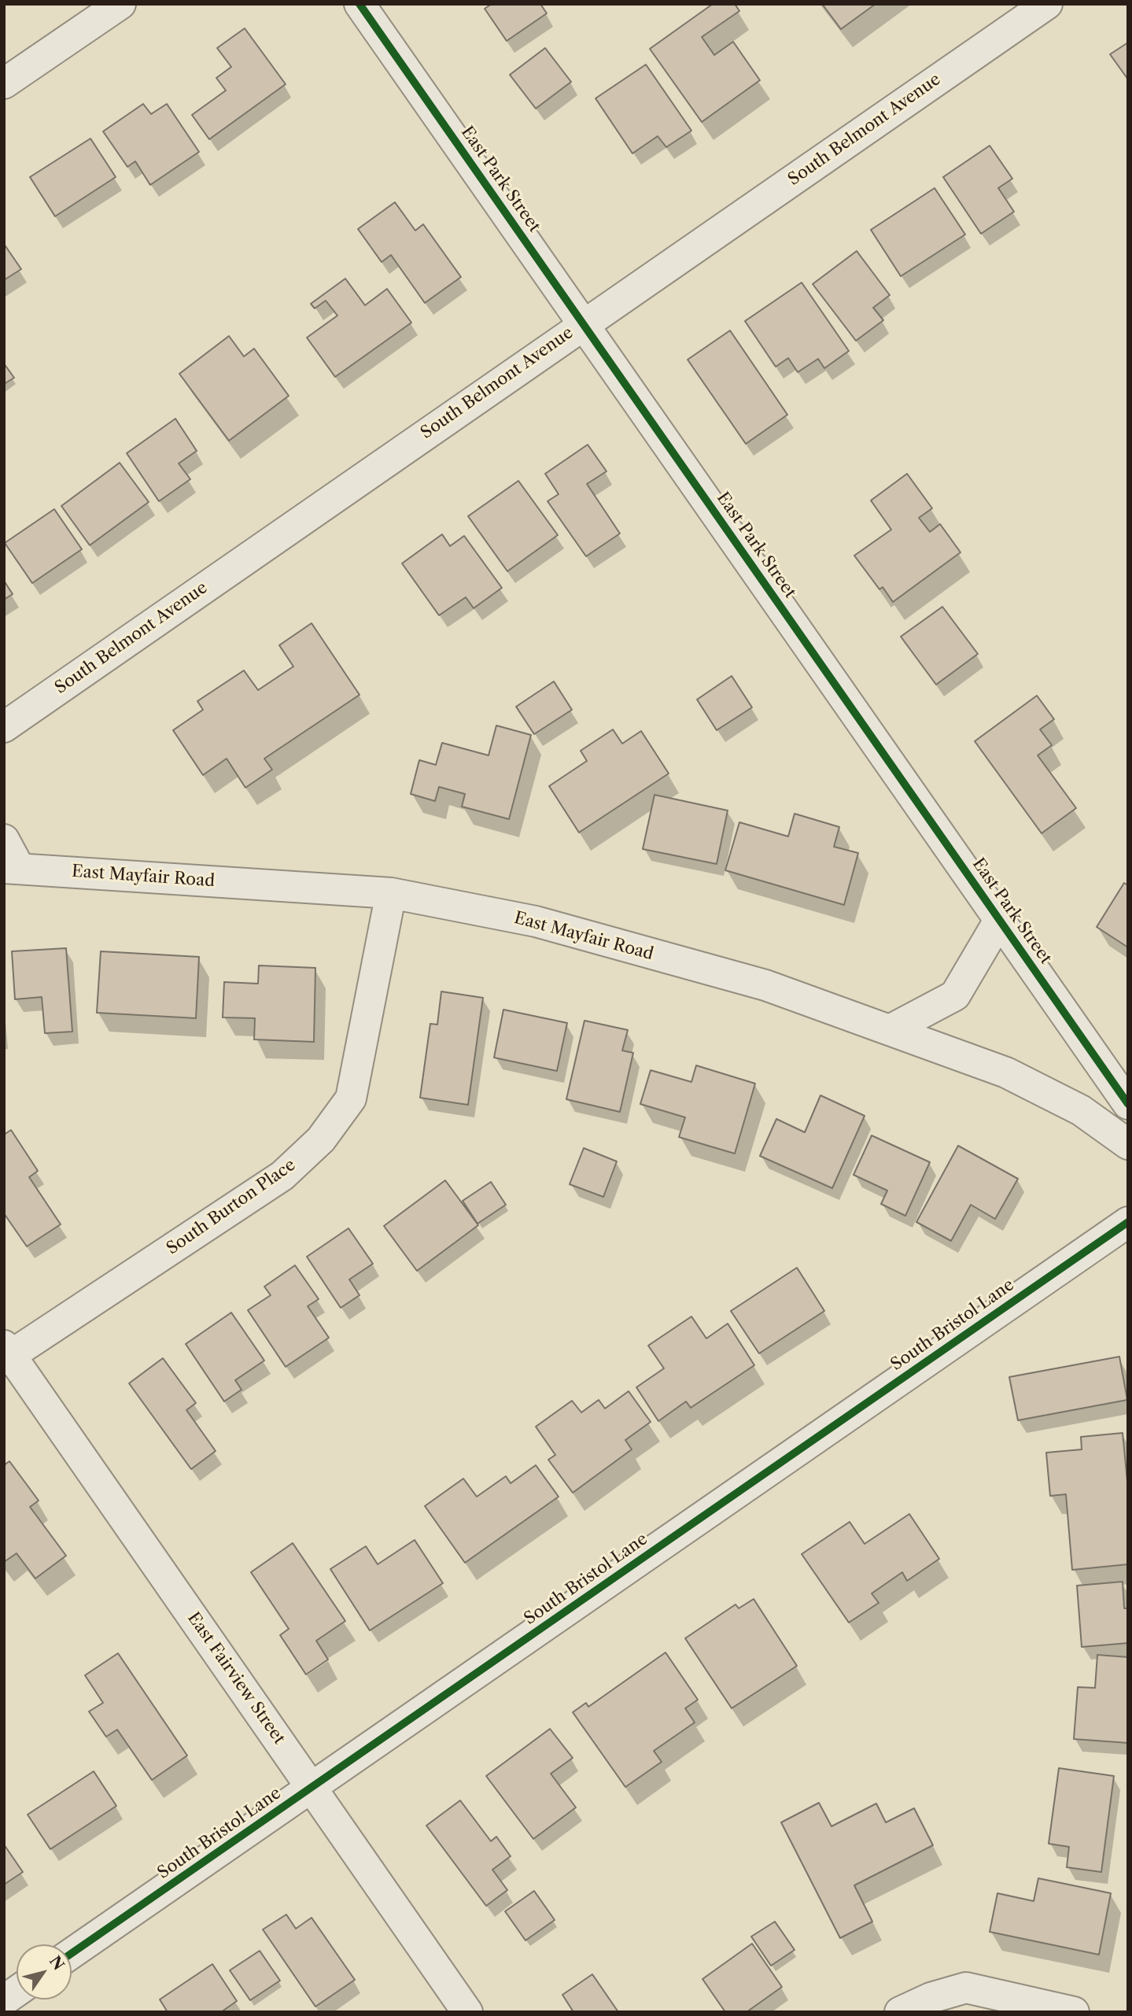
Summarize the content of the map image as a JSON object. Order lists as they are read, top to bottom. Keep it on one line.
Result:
{"streets":{"street":["South Belmont Avenue","East Park Street","East Mayfair Road","South Burton Place","South Bristol Lane","East Fairview Street"]},"crossings":[["South Belmont Avenue","East Park Street"],["East Mayfair Road","South Burton Place"],["South Burton Place","East Fairview Street"],["South Bristol Lane","East Fairview Street"]],"north":"top right"}
